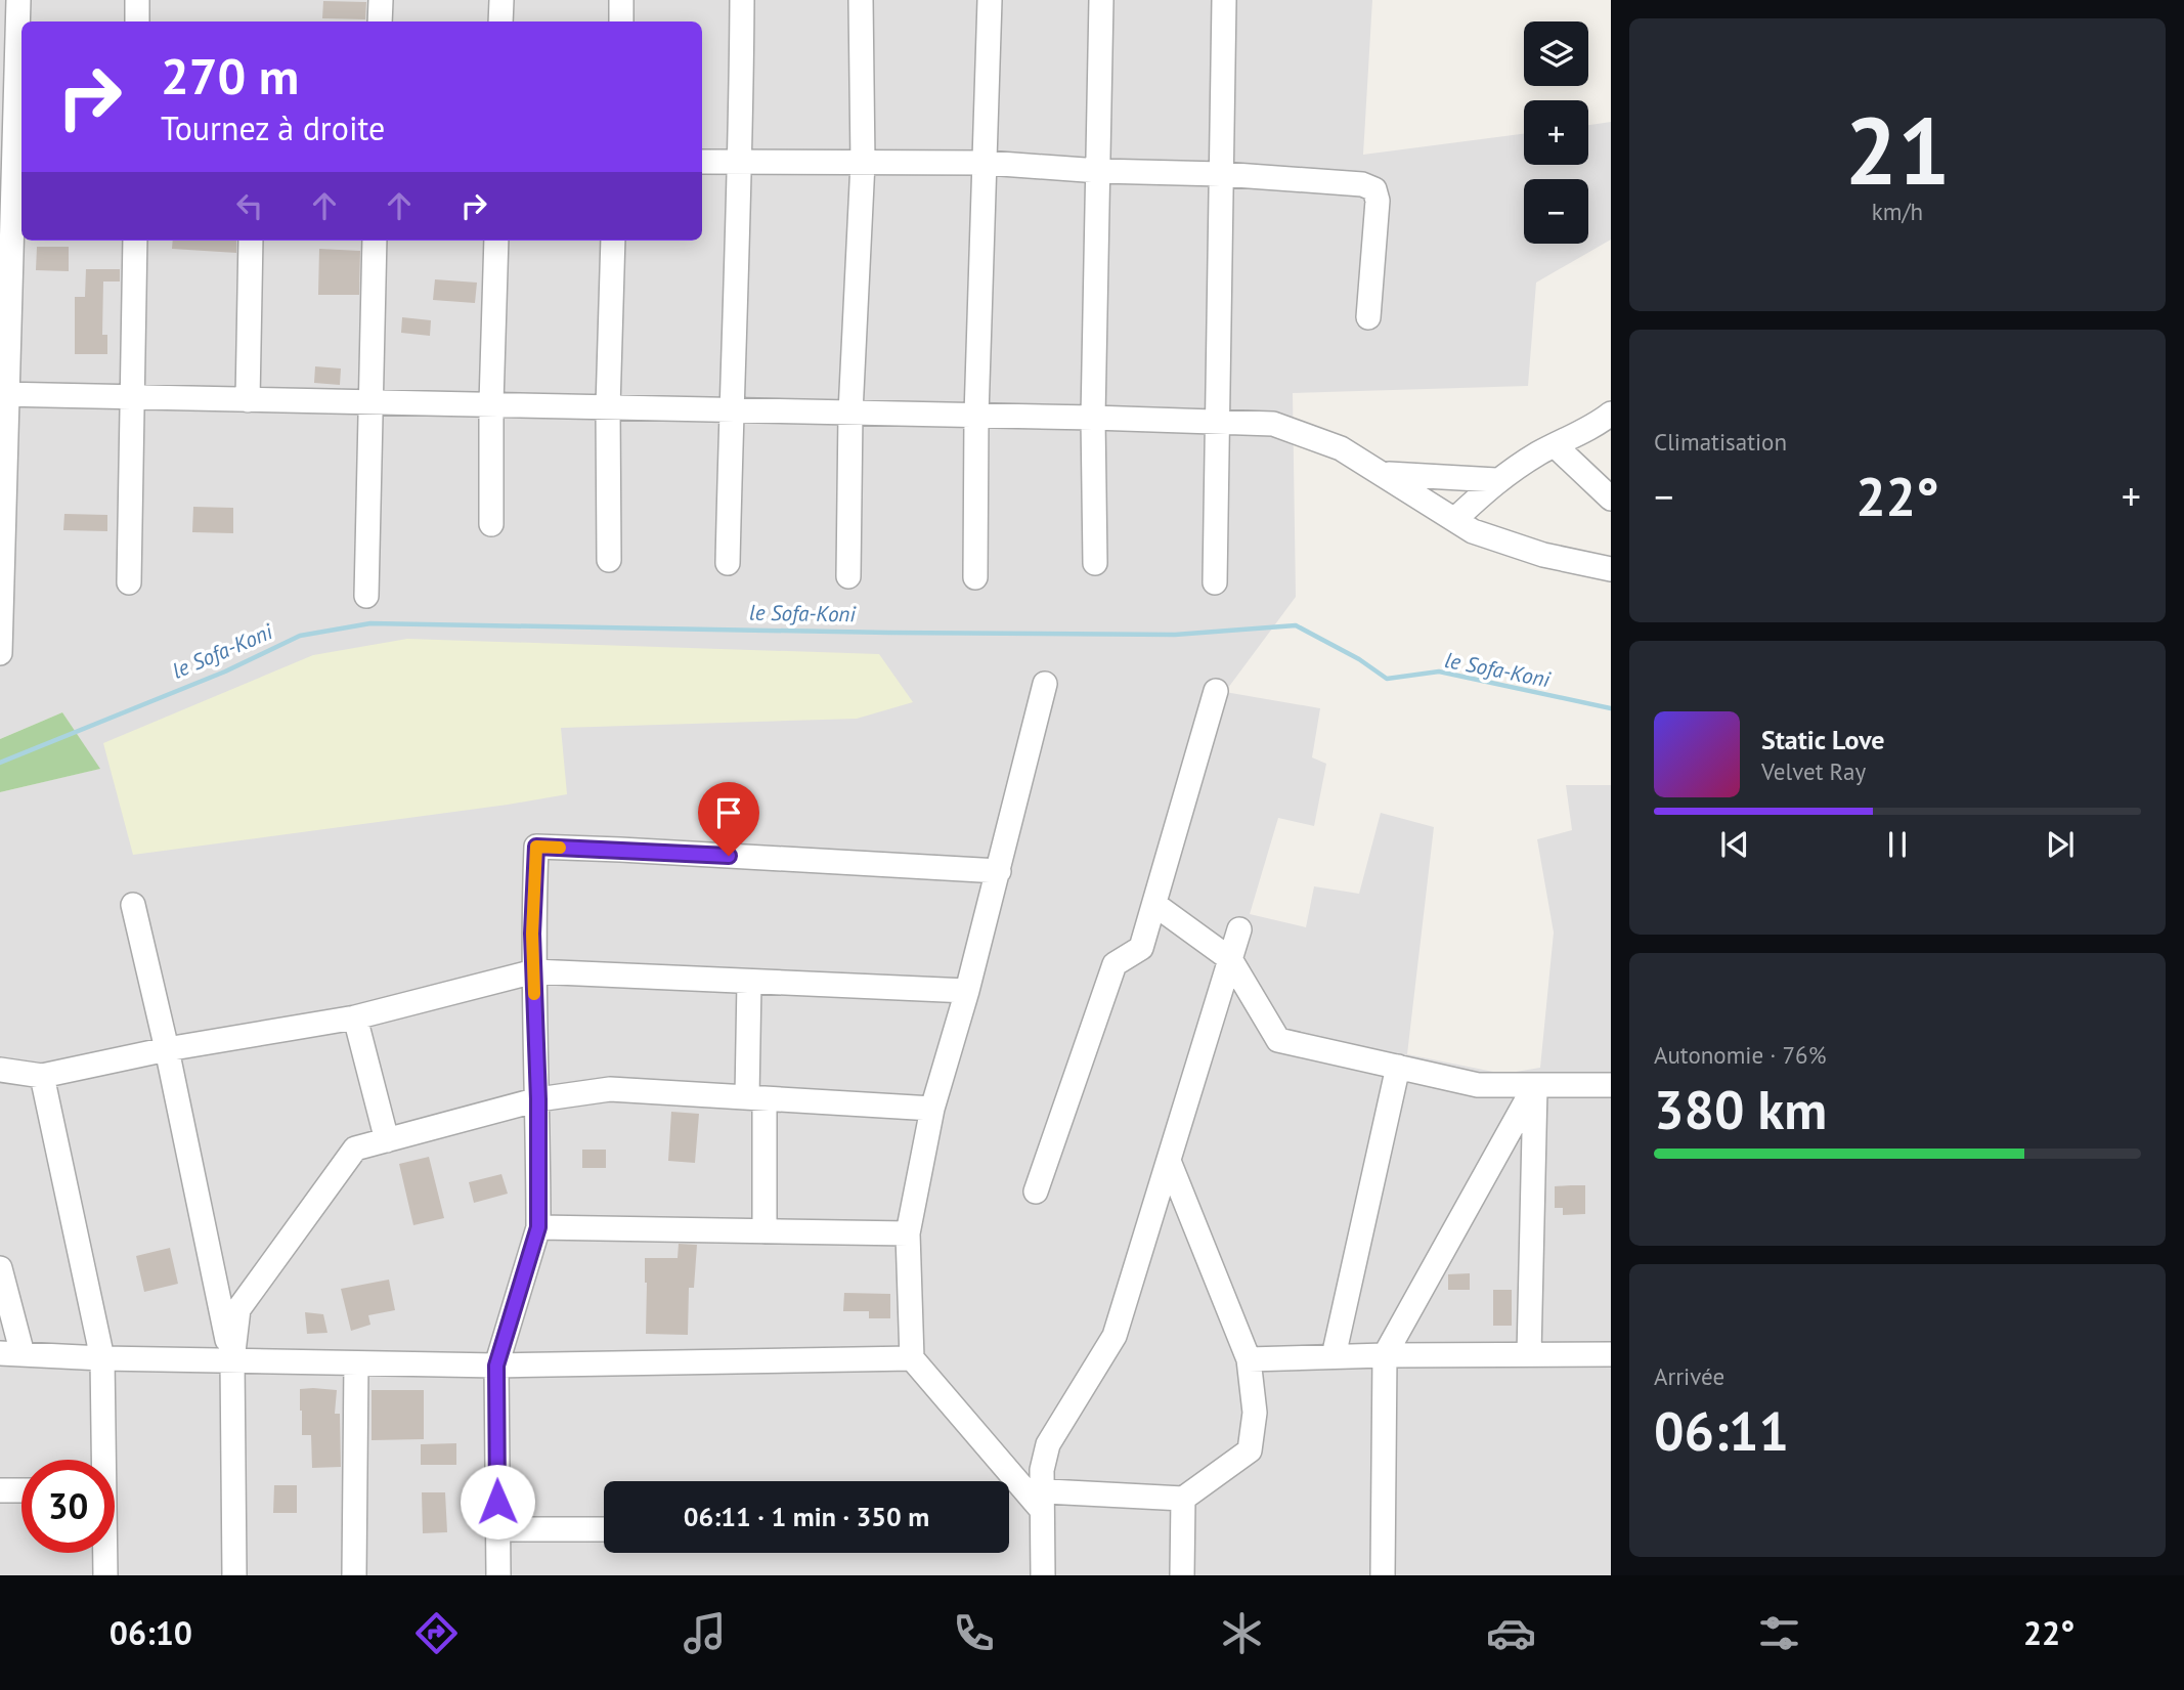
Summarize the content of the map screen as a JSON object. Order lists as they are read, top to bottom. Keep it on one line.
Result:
{"water":["le Sofa-Koni"],"page":{"tile":[["21","km/h"],"Climatisation",["Autonomie · 76%","380 km"],["Arrivée","06:11"]],"map_buttons":["+","−"],"turn":["270 m","Tournez à droite"],"heat":["−","22°","+"],"song":["Static Love","Velvet Ray"],"limit":"30","trip":"06:11 · 1 min · 350 m","tabs":["06:10","22°"]}}
